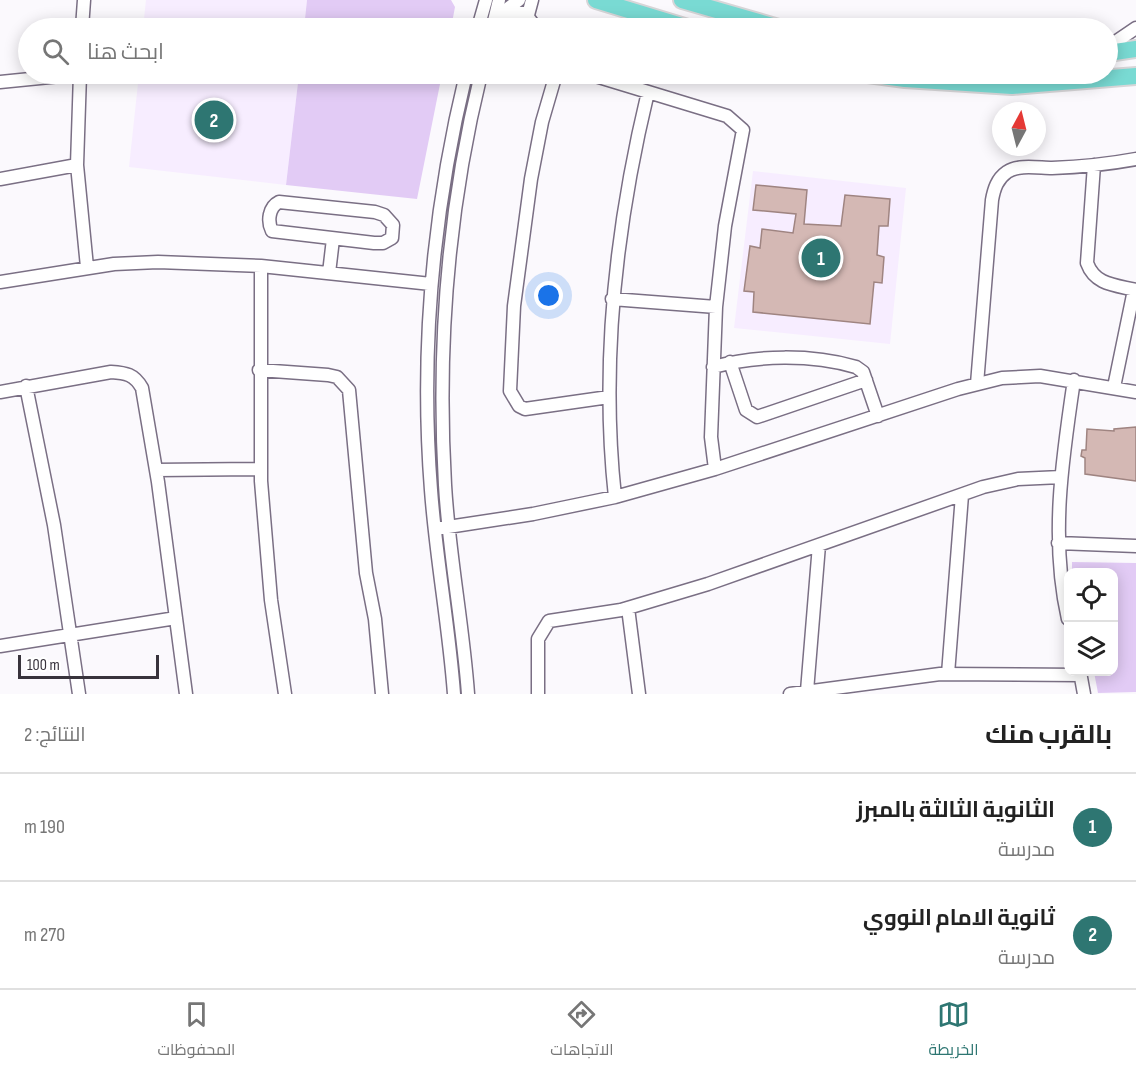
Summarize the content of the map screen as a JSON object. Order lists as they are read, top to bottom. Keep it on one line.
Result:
{"scale_bar":"100 m","north":"top","page":{"search":"ابحث هنا","pins":["2","1"],"scale":"100 m","heading":["بالقرب منك","النتائج: 2"],"list":[{"mark":"1","name":"الثانوية الثالثة بالمبرز","note":"مدرسة","value":"190 m"},{"mark":"2","name":"ثانوية الامام النووي","note":"مدرسة","value":"270 m"}],"nav":["الخريطة","الاتجاهات","المحفوظات"]}}
